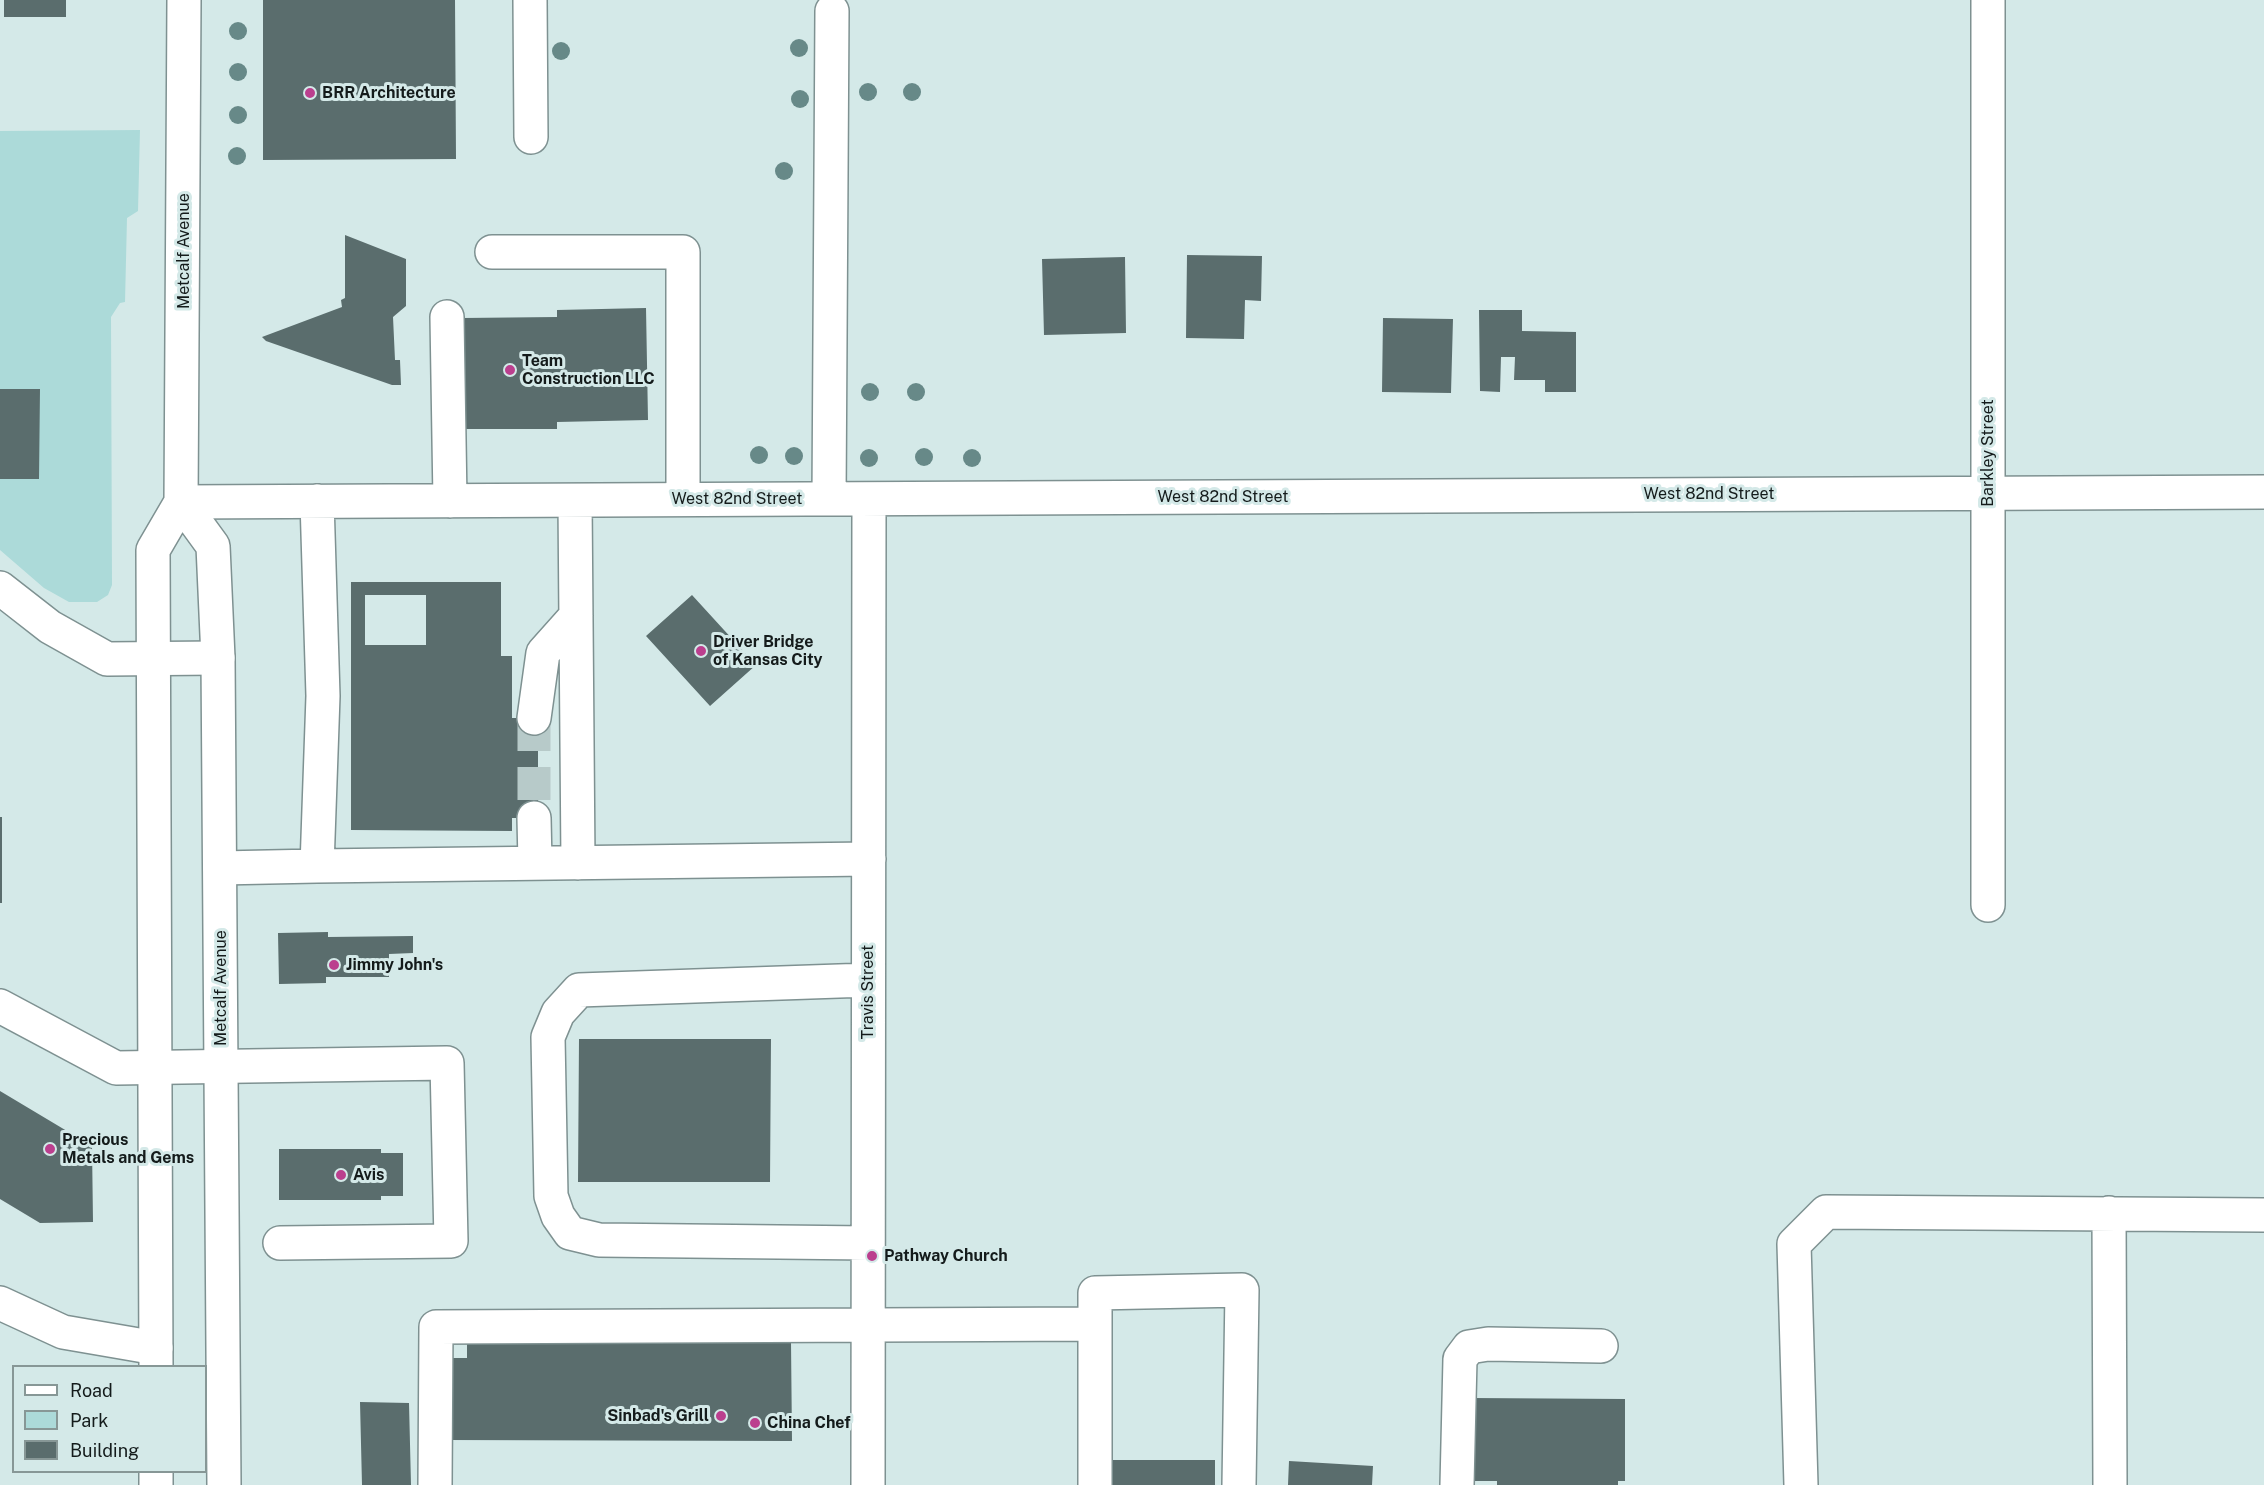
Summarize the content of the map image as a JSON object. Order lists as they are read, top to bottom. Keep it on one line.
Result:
{"streets":{"street":["Metcalf Avenue","Barkley Street","West 82nd Street","Travis Street"]},"crossings":[["Metcalf Avenue","West 82nd Street"],["Barkley Street","West 82nd Street"],["West 82nd Street","Travis Street"]],"places":["BRR Architecture","Team Construction LLC","Driver Bridge of Kansas City","Jimmy John's","Precious Metals and Gems","Avis","Pathway Church","Sinbad's Grill","China Chef"],"legend":["Road","Park","Building"]}
